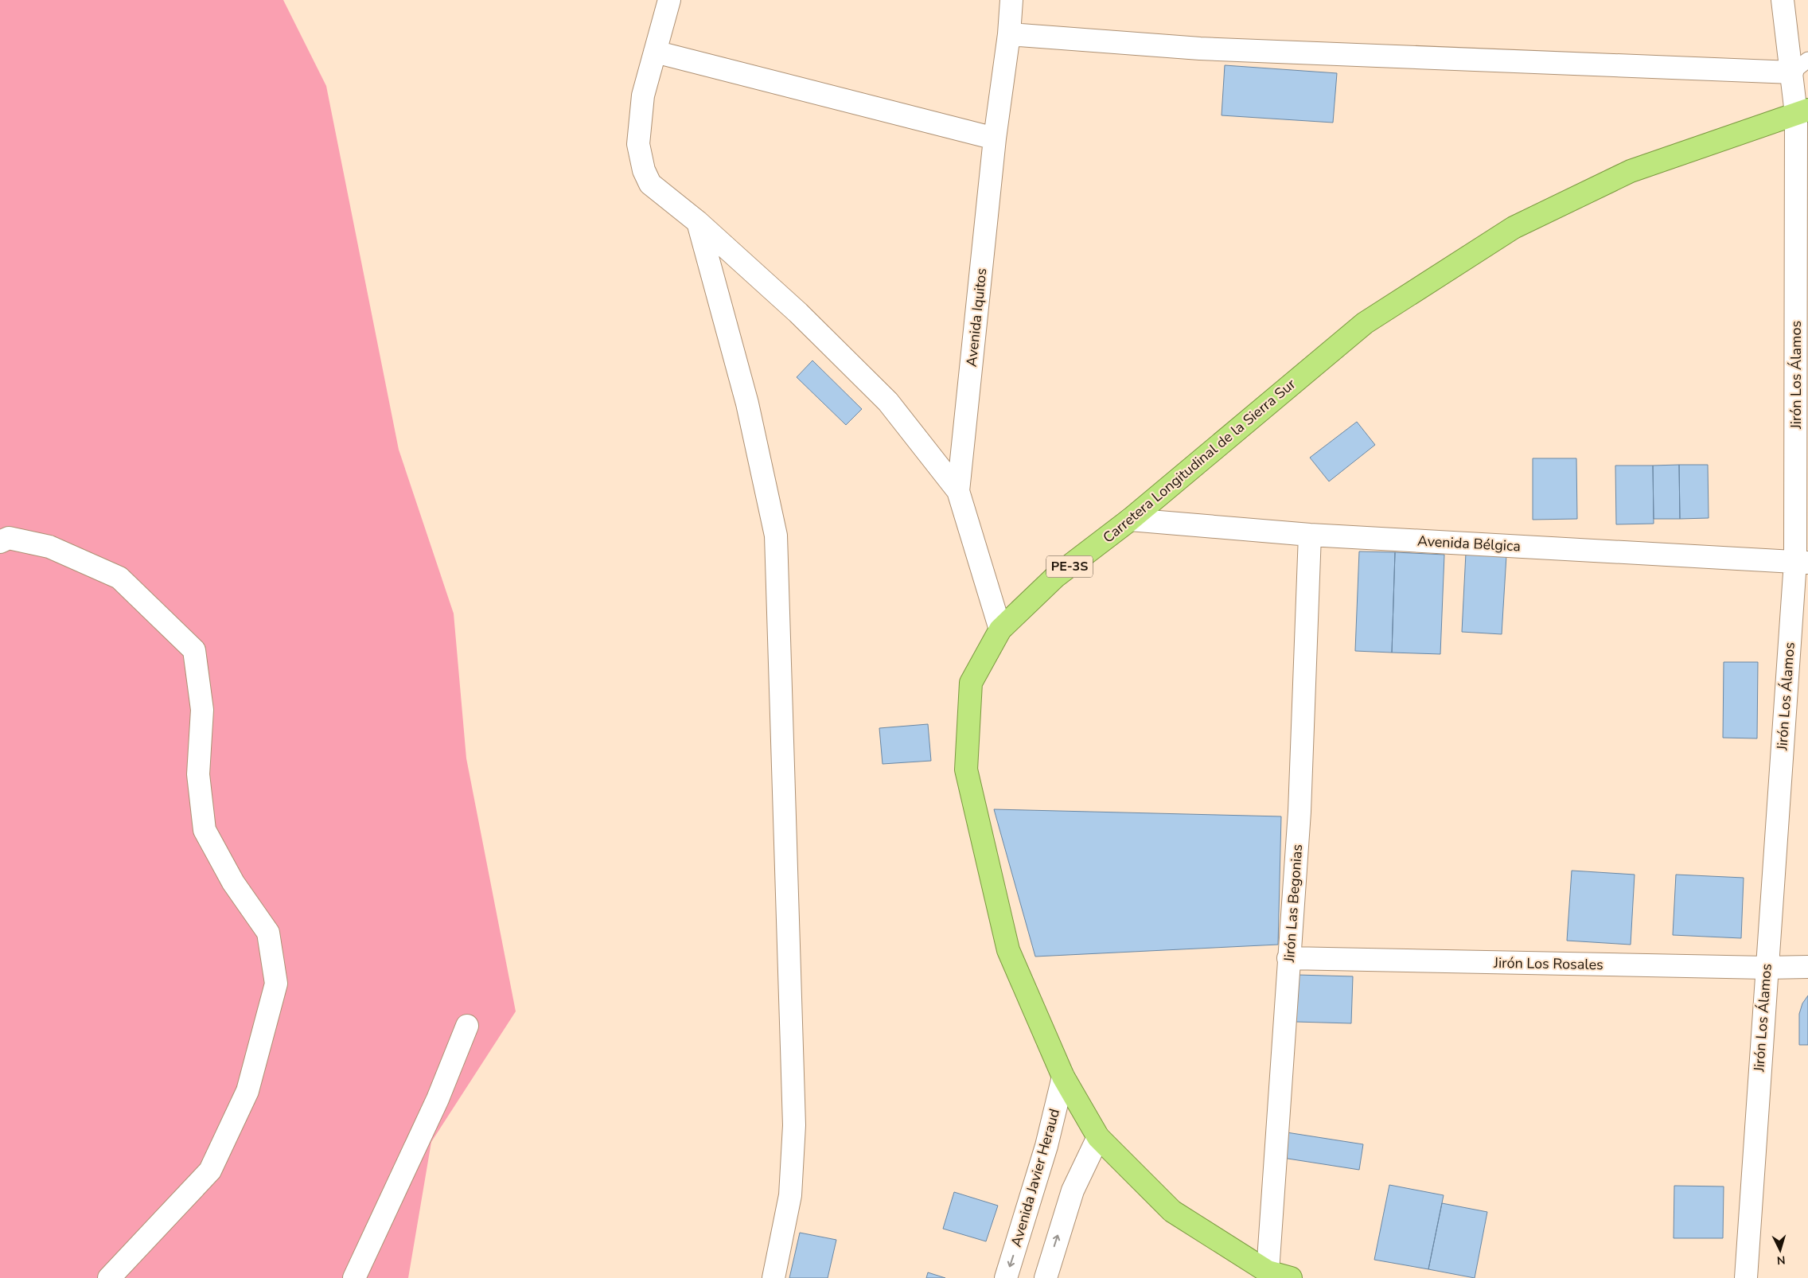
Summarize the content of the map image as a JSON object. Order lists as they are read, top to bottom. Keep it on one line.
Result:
{"streets":{"highway":["Carretera Longitudinal de la Sierra Sur","PE-3S"],"street":["Avenida Iquitos","Jirón Los Álamos","Avenida Bélgica","Jirón Las Begonias","Jirón Los Rosales","Avenida Javier Heraud"]},"crossings":[["Avenida Iquitos","Carretera Longitudinal de la Sierra Sur"],["Jirón Los Álamos","Carretera Longitudinal de la Sierra Sur"],["Jirón Los Álamos","Avenida Bélgica"],["Jirón Los Álamos","Jirón Los Rosales"],["Carretera Longitudinal de la Sierra Sur","Avenida Bélgica"],["Carretera Longitudinal de la Sierra Sur","Jirón Las Begonias"],["Carretera Longitudinal de la Sierra Sur","Avenida Javier Heraud"],["Avenida Bélgica","Jirón Las Begonias"],["Jirón Las Begonias","Jirón Los Rosales"]],"north":"bottom"}
